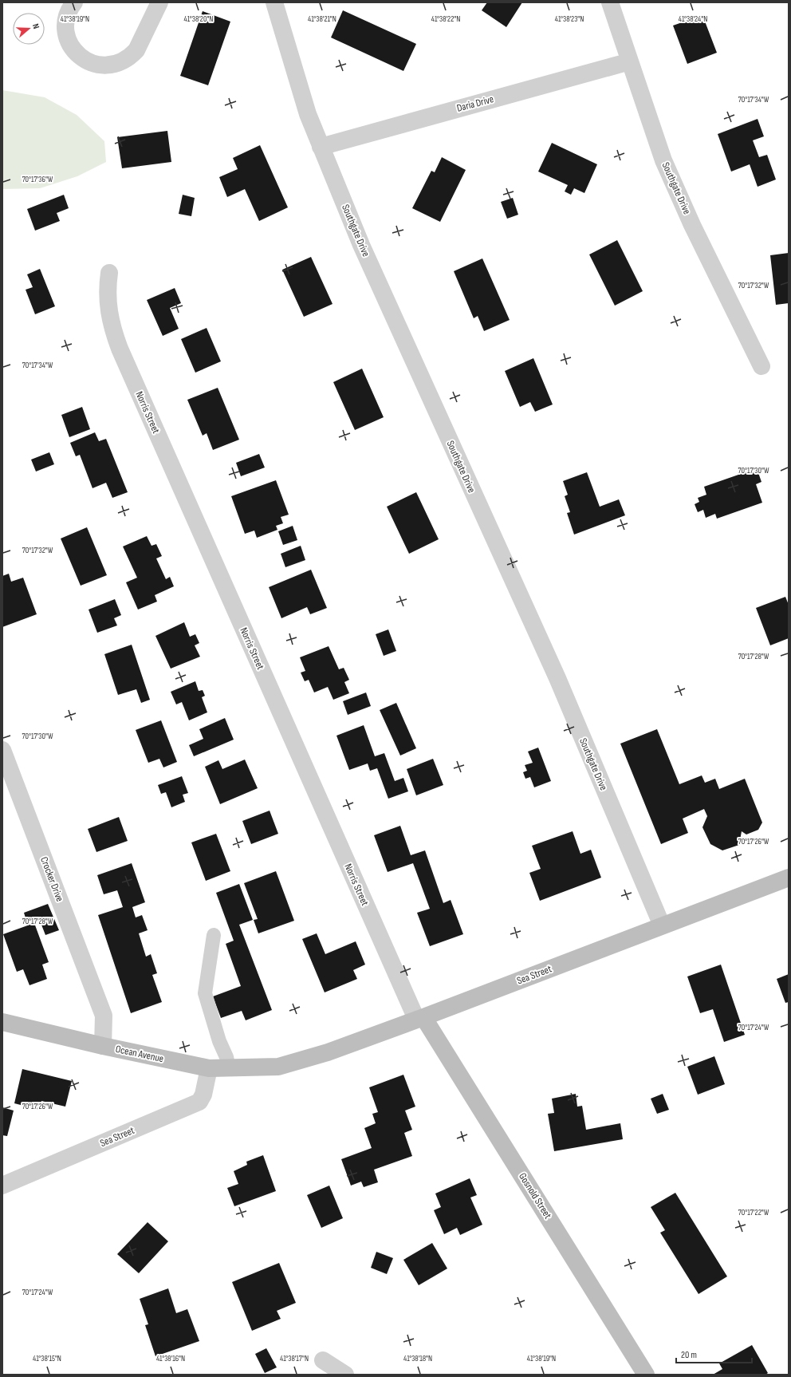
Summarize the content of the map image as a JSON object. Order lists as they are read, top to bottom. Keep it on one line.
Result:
{"streets":{"main road":["Sea Street","Ocean Avenue","Gosnold Street"],"street":["Daria Drive","Southgate Drive","Norris Street","Crocker Drive"]},"crossings":[["Daria Drive","Southgate Drive"],["Southgate Drive","Sea Street"],["Norris Street","Sea Street"],["Norris Street","Gosnold Street"],["Crocker Drive","Ocean Avenue"],["Sea Street","Ocean Avenue"],["Sea Street","Gosnold Street"]],"scale_bar":"20 m","north":"right","coordinates":["41°38'19\"N","41°38'20\"N","41°38'21\"N","41°38'22\"N","41°38'23\"N","41°38'24\"N","70°17'34\"W","70°17'36\"W","70°17'32\"W","70°17'30\"W","70°17'28\"W","70°17'26\"W","70°17'24\"W","70°17'22\"W","41°38'15\"N","41°38'16\"N","41°38'17\"N","41°38'18\"N"]}
